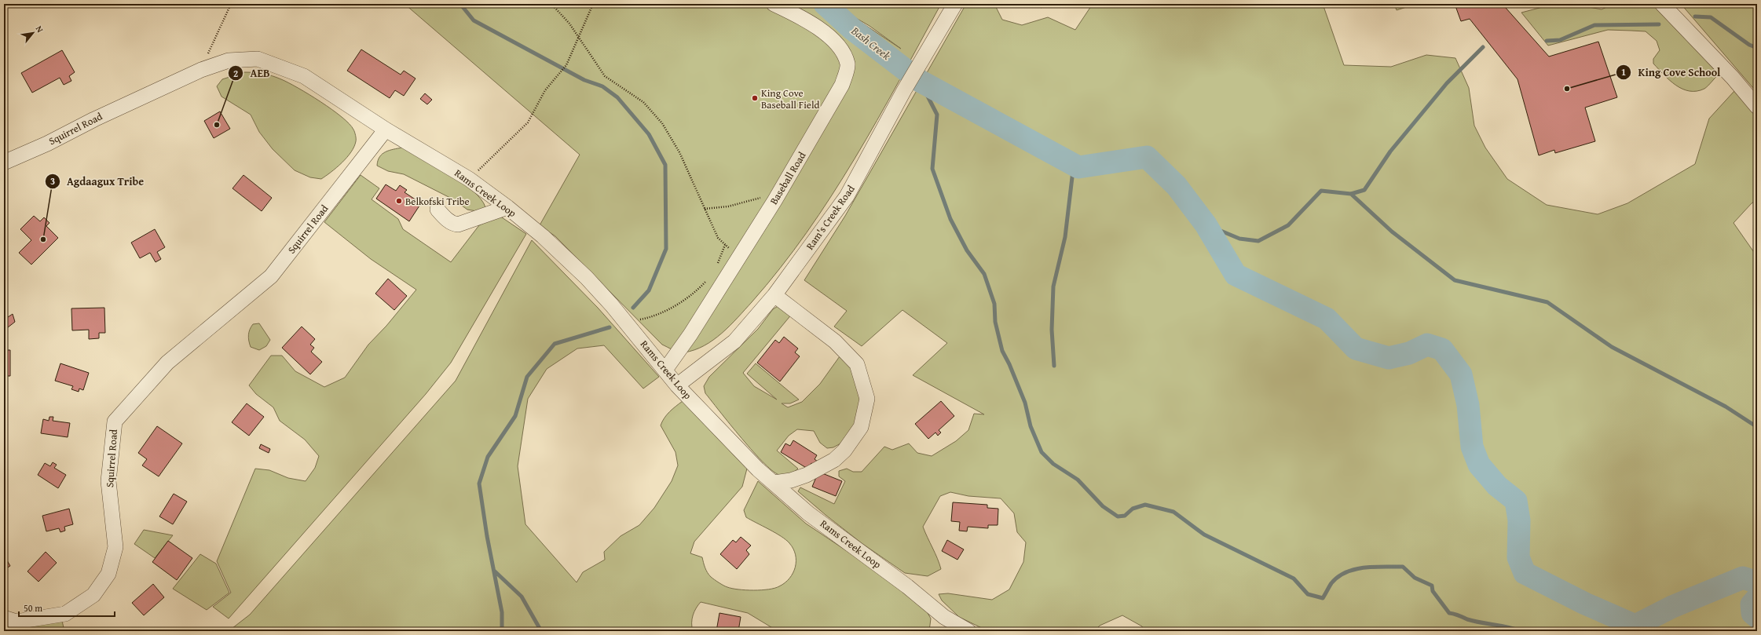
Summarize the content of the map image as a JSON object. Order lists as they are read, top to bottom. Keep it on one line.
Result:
{"streets":{"street":["Squirrel Road","Baseball Road","Rams Creek Loop","Ram's Creek Road"]},"crossings":[["Squirrel Road","Rams Creek Loop"],["Baseball Road","Rams Creek Loop"],["Rams Creek Loop","Ram's Creek Road"]],"water":["Bash Creek"],"places":["King Cove School","King Cove Baseball Field","AEB","Belkofski Tribe","Agdaagux Tribe"],"scale_bar":"50 m","north":"top right"}
